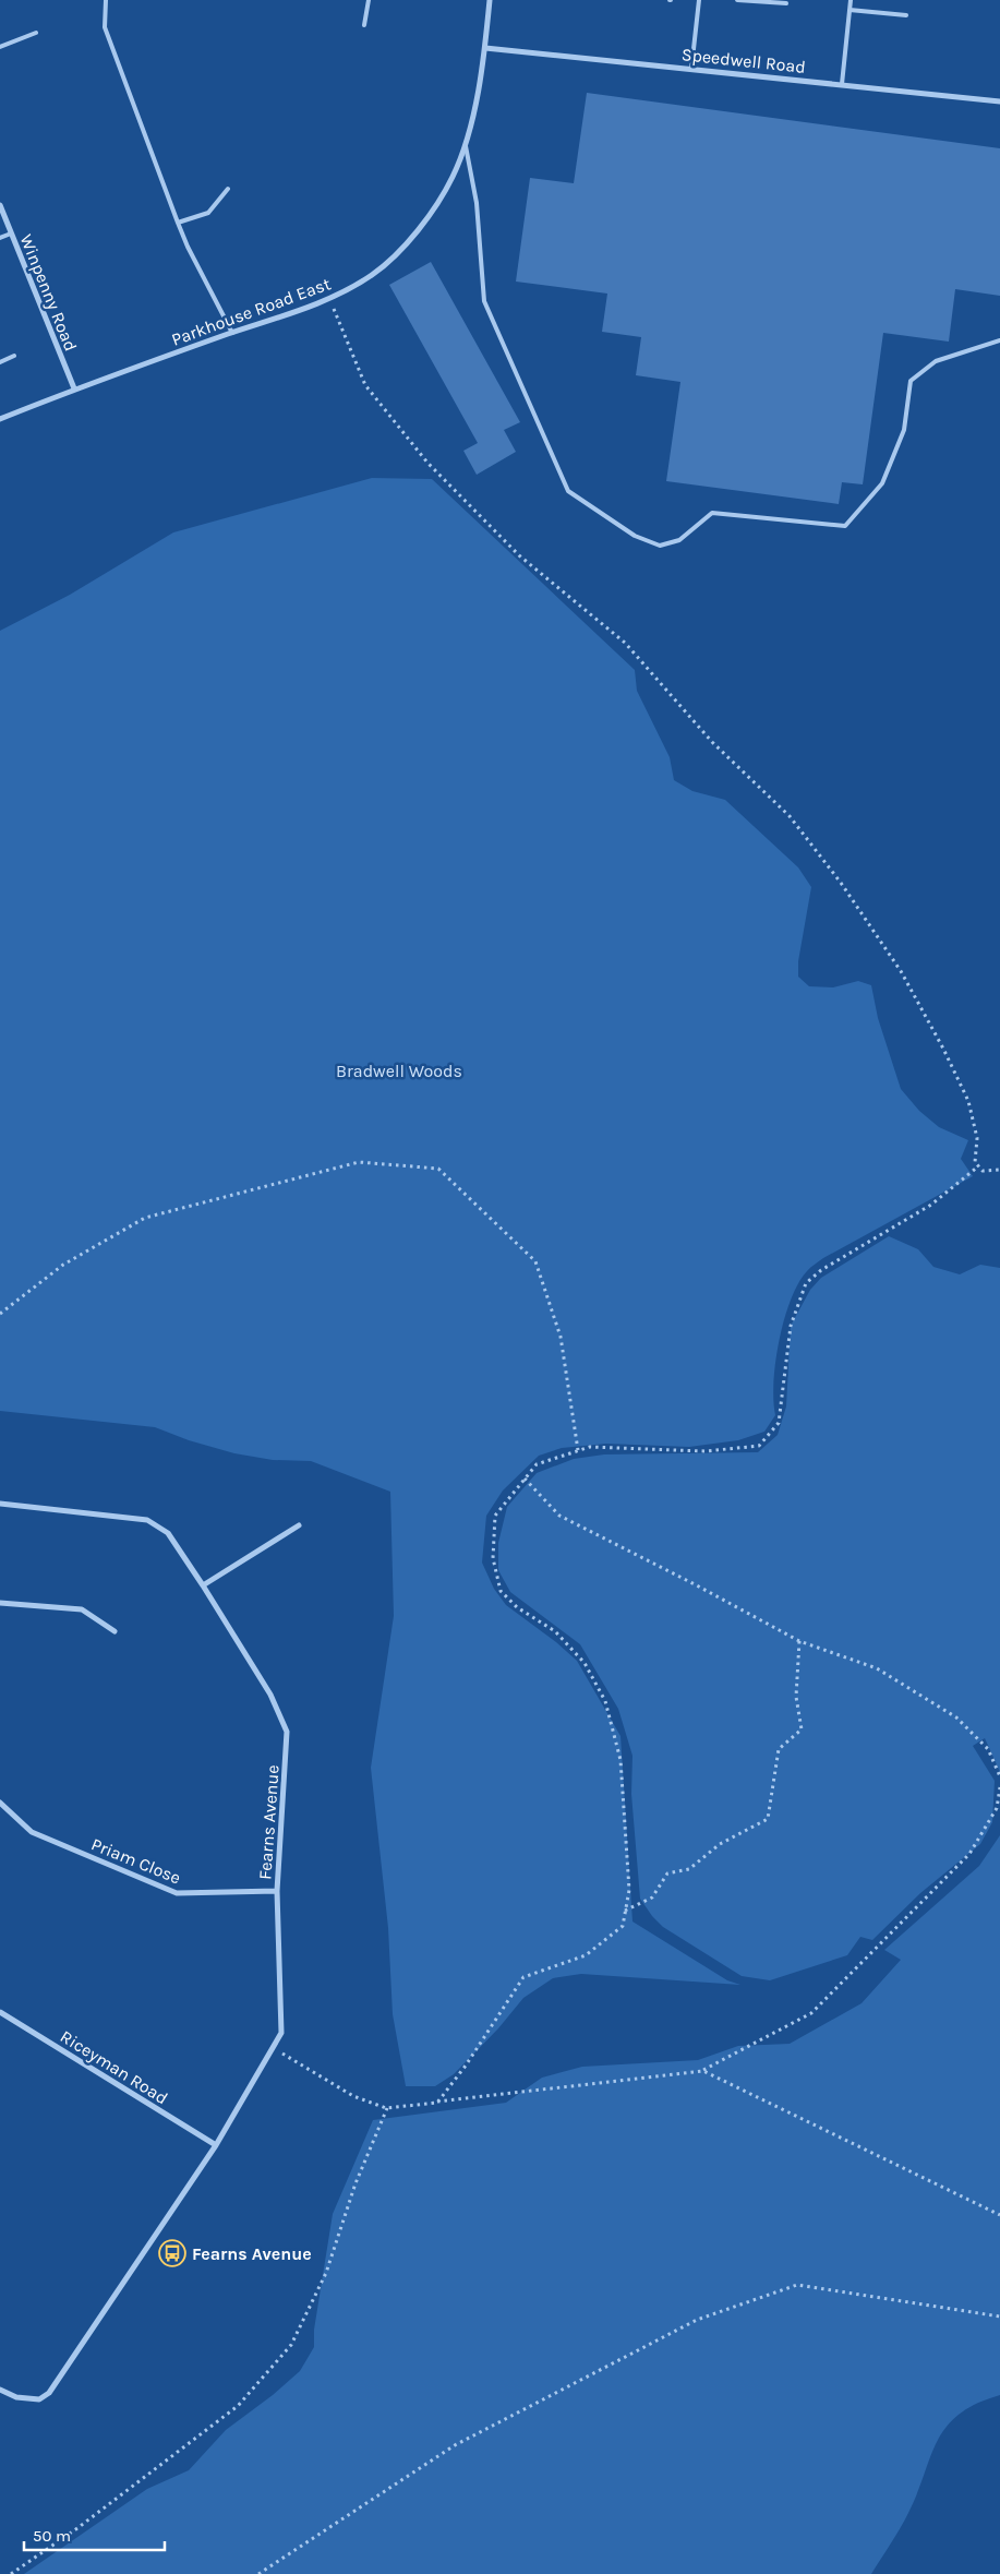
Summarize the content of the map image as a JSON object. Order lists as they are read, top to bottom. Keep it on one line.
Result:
{"streets":{"street":["Speedwell Road","Winpenny Road","Parkhouse Road East","Fearns Avenue","Priam Close","Riceyman Road"]},"crossings":[["Speedwell Road","Parkhouse Road East"],["Winpenny Road","Parkhouse Road East"],["Fearns Avenue","Priam Close"],["Fearns Avenue","Riceyman Road"]],"parks":["Bradwell Woods"],"places":{"bus stop":["Fearns Avenue"]},"scale_bar":"50 m"}
